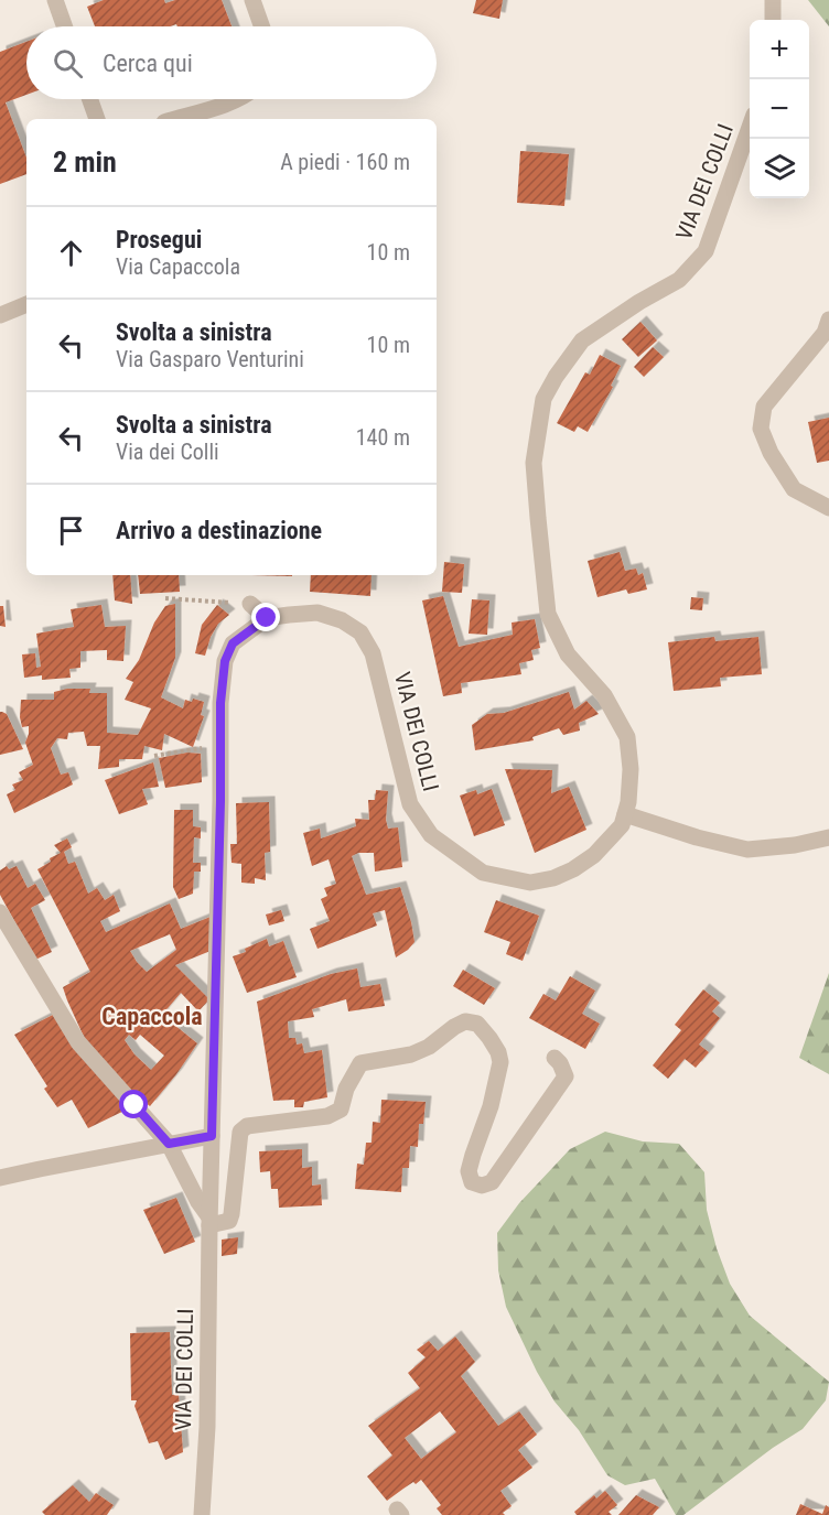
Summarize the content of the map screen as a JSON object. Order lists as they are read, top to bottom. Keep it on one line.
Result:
{"streets":{"street":["VIA DEI COLLI"]},"districts":["Capaccola"],"page":{"map_buttons":["+","−"],"search":"Cerca qui","heading":["2 min","A piedi · 160 m"],"list":[["Prosegui","Via Capaccola","10 m"],["Svolta a sinistra","Via Gasparo Venturini","10 m"],["Svolta a sinistra","Via dei Colli","140 m"],"Arrivo a destinazione"]}}
